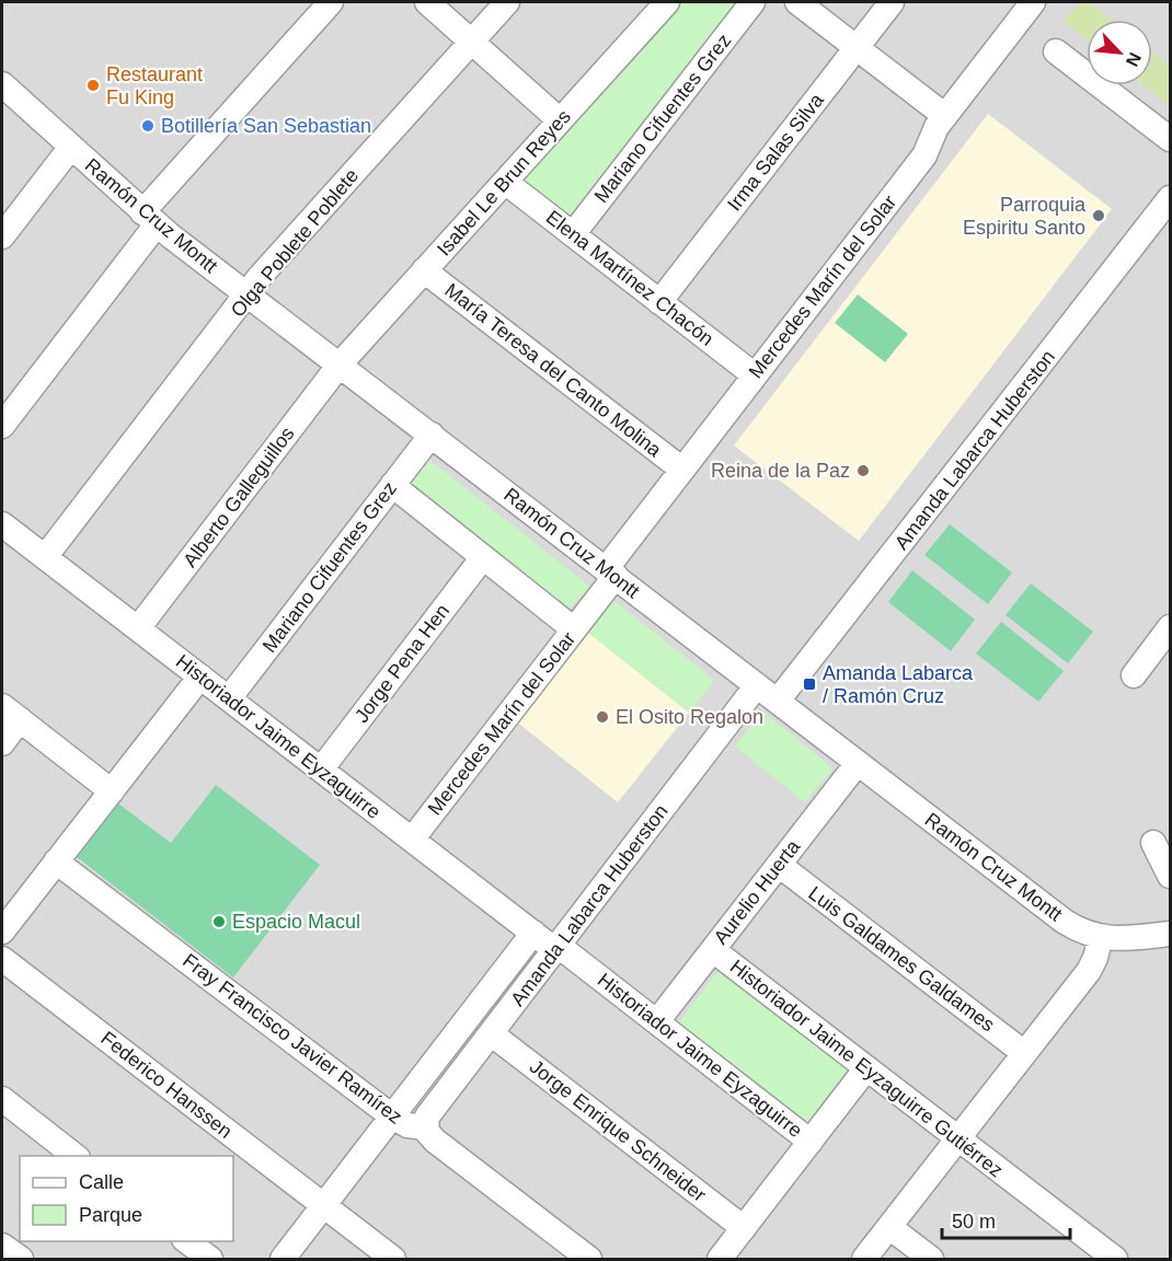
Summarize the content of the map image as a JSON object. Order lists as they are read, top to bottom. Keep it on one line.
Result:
{"streets":{"street":["Mariano Cifuentes Grez","Irma Salas Silva","Isabel Le Brun Reyes","Ramón Cruz Montt","Olga Poblete Poblete","Elena Martínez Chacón","Mercedes Marín del Solar","María Teresa del Canto Molina","Amanda Labarca Huberston","Alberto Galleguillos","Jorge Pena Hen","Historiador Jaime Eyzaguirre","Aurelio Huerta","Luis Galdames Galdames","Fray Francisco Javier Ramírez","Historiador Jaime Eyzaguirre Gutiérrez","Federico Hanssen","Jorge Enrique Schneider"]},"crossings":[["Mariano Cifuentes Grez","Ramón Cruz Montt"],["Mariano Cifuentes Grez","Elena Martínez Chacón"],["Mariano Cifuentes Grez","Historiador Jaime Eyzaguirre"],["Irma Salas Silva","Elena Martínez Chacón"],["Isabel Le Brun Reyes","Ramón Cruz Montt"],["Isabel Le Brun Reyes","Elena Martínez Chacón"],["Isabel Le Brun Reyes","María Teresa del Canto Molina"],["Isabel Le Brun Reyes","Alberto Galleguillos"],["Ramón Cruz Montt","Olga Poblete Poblete"],["Ramón Cruz Montt","Mercedes Marín del Solar"],["Ramón Cruz Montt","Amanda Labarca Huberston"],["Ramón Cruz Montt","Alberto Galleguillos"],["Ramón Cruz Montt","Aurelio Huerta"],["Olga Poblete Poblete","Historiador Jaime Eyzaguirre"],["Elena Martínez Chacón","Mercedes Marín del Solar"],["Mercedes Marín del Solar","María Teresa del Canto Molina"],["Mercedes Marín del Solar","Historiador Jaime Eyzaguirre"],["Amanda Labarca Huberston","Historiador Jaime Eyzaguirre"],["Amanda Labarca Huberston","Fray Francisco Javier Ramírez"],["Amanda Labarca Huberston","Federico Hanssen"],["Amanda Labarca Huberston","Jorge Enrique Schneider"],["Alberto Galleguillos","Historiador Jaime Eyzaguirre"],["Jorge Pena Hen","Historiador Jaime Eyzaguirre"],["Historiador Jaime Eyzaguirre","Aurelio Huerta"],["Aurelio Huerta","Luis Galdames Galdames"],["Aurelio Huerta","Historiador Jaime Eyzaguirre Gutiérrez"]],"places":{"other":["Restaurant Fu King","Botillería San Sebastian","Parroquia Espiritu Santo","Reina de la Paz","El Osito Regalon","Espacio Macul"],"transit":["Amanda Labarca / Ramón Cruz"]},"legend":["Calle","Parque"],"scale_bar":"50 m","north":"bottom right"}
